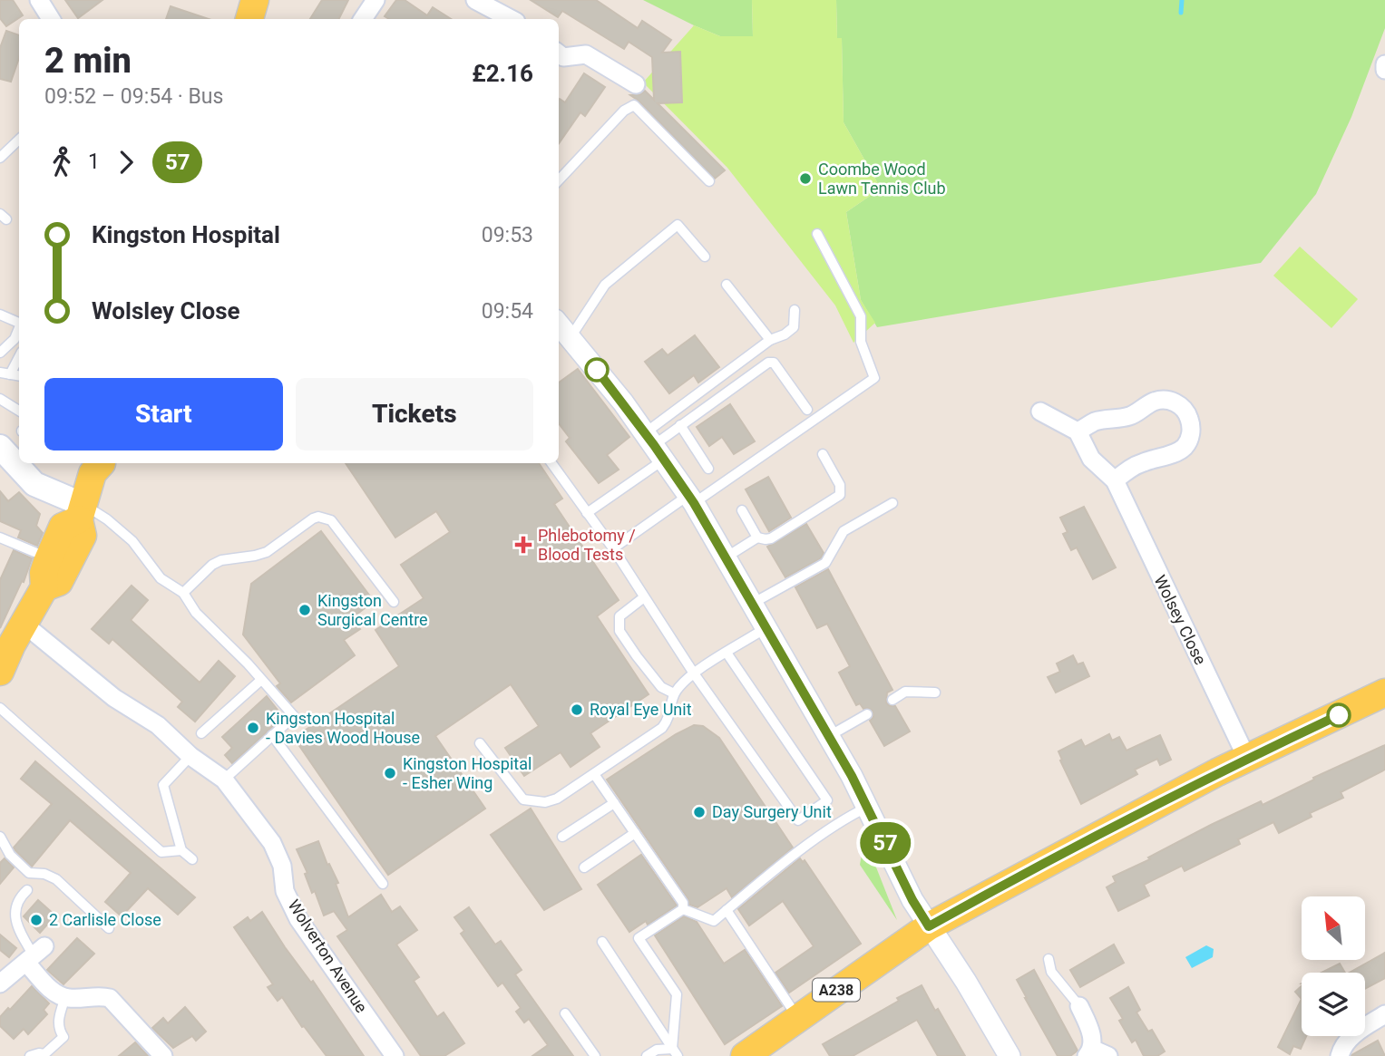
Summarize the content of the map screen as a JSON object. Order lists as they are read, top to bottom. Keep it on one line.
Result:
{"streets":{"main road":["A238"],"street":["Wolsey Close","Wolverton Avenue"]},"crossings":[["Wolsey Close","A238"]],"places":{"other":["Coombe Wood Lawn Tennis Club","Kingston Surgical Centre","Royal Eye Unit","Kingston Hospital - Davies Wood House","Kingston Hospital - Esher Wing","Day Surgery Unit","2 Carlisle Close"],"health":["Phlebotomy / Blood Tests"]},"lines":["bus line 57"],"north":"top left","page":{"on_map":"57","heading":["2 min","09:52 – 09:54 · Bus","£2.16"],"legs":["1","57"],"list":[{"name":"Kingston Hospital","value":"09:53"},{"name":"Wolsley Close","value":"09:54"}],"buttons":["Start","Tickets"]}}
